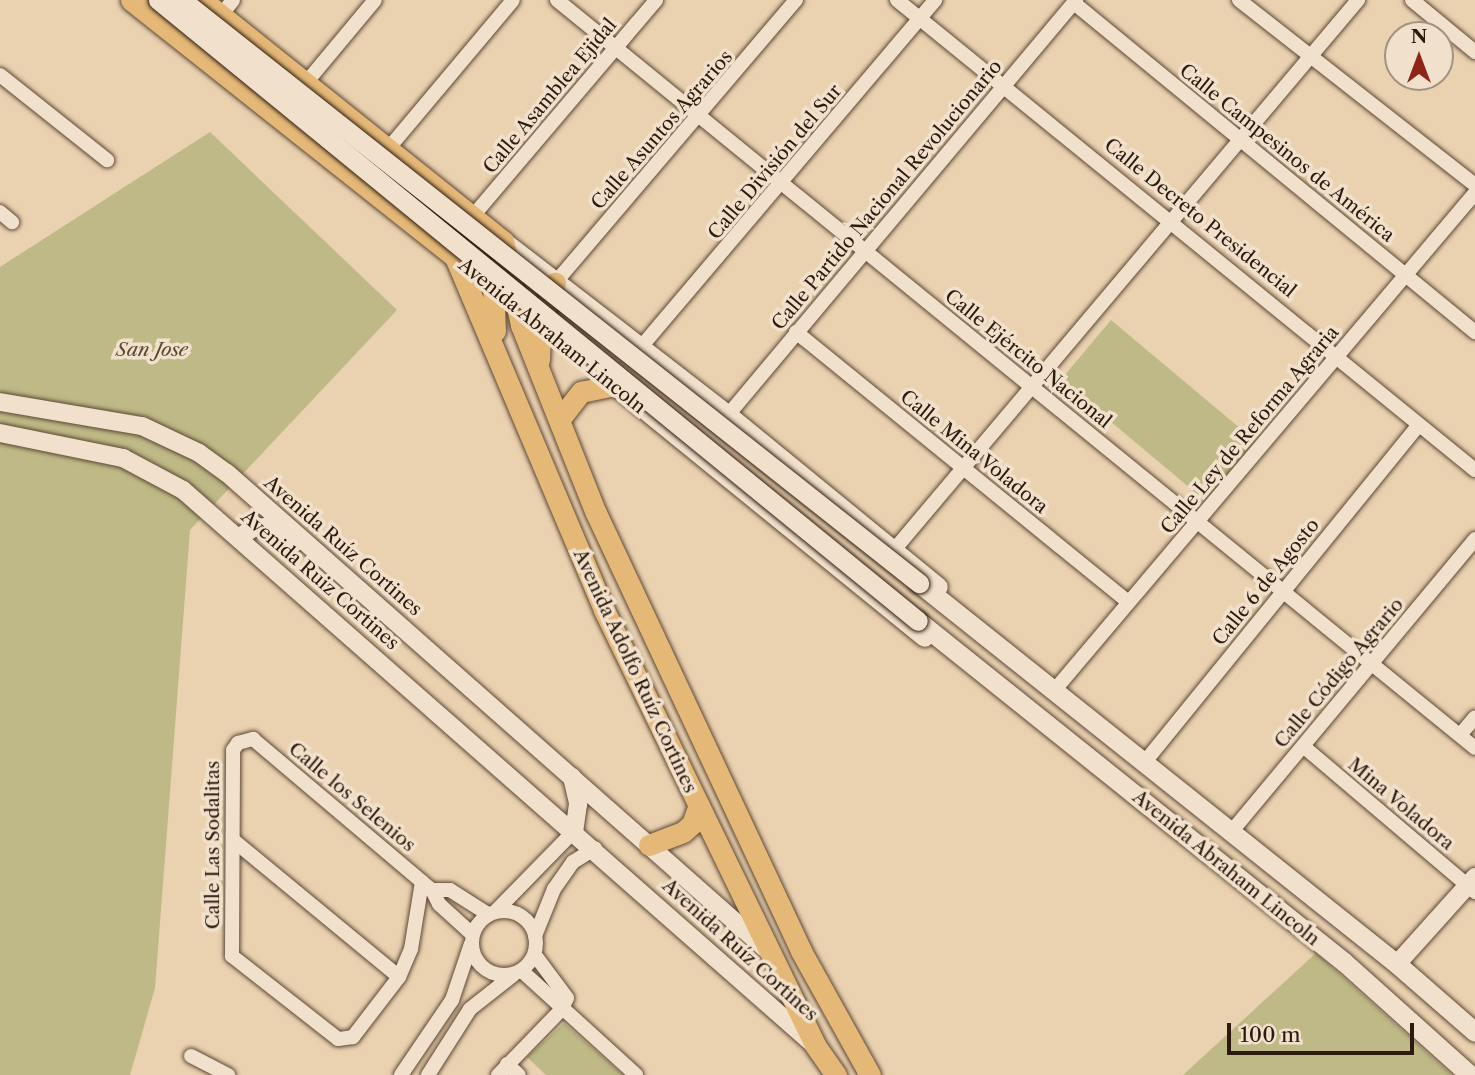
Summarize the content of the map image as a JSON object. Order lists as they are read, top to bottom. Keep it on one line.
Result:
{"streets":{"main road":["Avenida Abraham Lincoln","Avenida Adolfo Ruíz Cortines"],"street":["Calle Asamblea Ejidal","Calle Asuntos Agrarios","Calle Campesinos de América","Calle División del Sur","Calle Partido Nacional Revolucionario","Calle Decreto Presidencial","Calle Ejército Nacional","Calle Ley de Reforma Agraria","Calle Mina Voladora","Avenida Ruíz Cortines","Avenida Ruiz Cortines","Calle 6 de Agosto","Calle Código Agrario","Calle los Selenios","Mina Voladora","Calle Las Sodalitas"]},"crossings":[["Calle Asamblea Ejidal","Calle Ejército Nacional"],["Calle Asuntos Agrarios","Calle Ejército Nacional"],["Calle Campesinos de América","Calle Partido Nacional Revolucionario"],["Calle Campesinos de América","Calle Ley de Reforma Agraria"],["Calle División del Sur","Calle Decreto Presidencial"],["Calle División del Sur","Calle Ejército Nacional"],["Calle Partido Nacional Revolucionario","Calle Decreto Presidencial"],["Calle Partido Nacional Revolucionario","Calle Ejército Nacional"],["Calle Partido Nacional Revolucionario","Calle Mina Voladora"],["Calle Decreto Presidencial","Calle Ley de Reforma Agraria"],["Calle Decreto Presidencial","Calle 6 de Agosto"],["Avenida Abraham Lincoln","Avenida Adolfo Ruíz Cortines"],["Calle Ejército Nacional","Calle Ley de Reforma Agraria"],["Calle Ejército Nacional","Calle 6 de Agosto"],["Calle Ejército Nacional","Calle Código Agrario"],["Calle Ley de Reforma Agraria","Calle Mina Voladora"],["Avenida Ruíz Cortines","Avenida Ruiz Cortines"],["Avenida Ruíz Cortines","Avenida Adolfo Ruíz Cortines"],["Calle Código Agrario","Mina Voladora"],["Calle los Selenios","Calle Las Sodalitas"]],"parks":["San Jose"],"scale_bar":"100 m","north":"top"}
